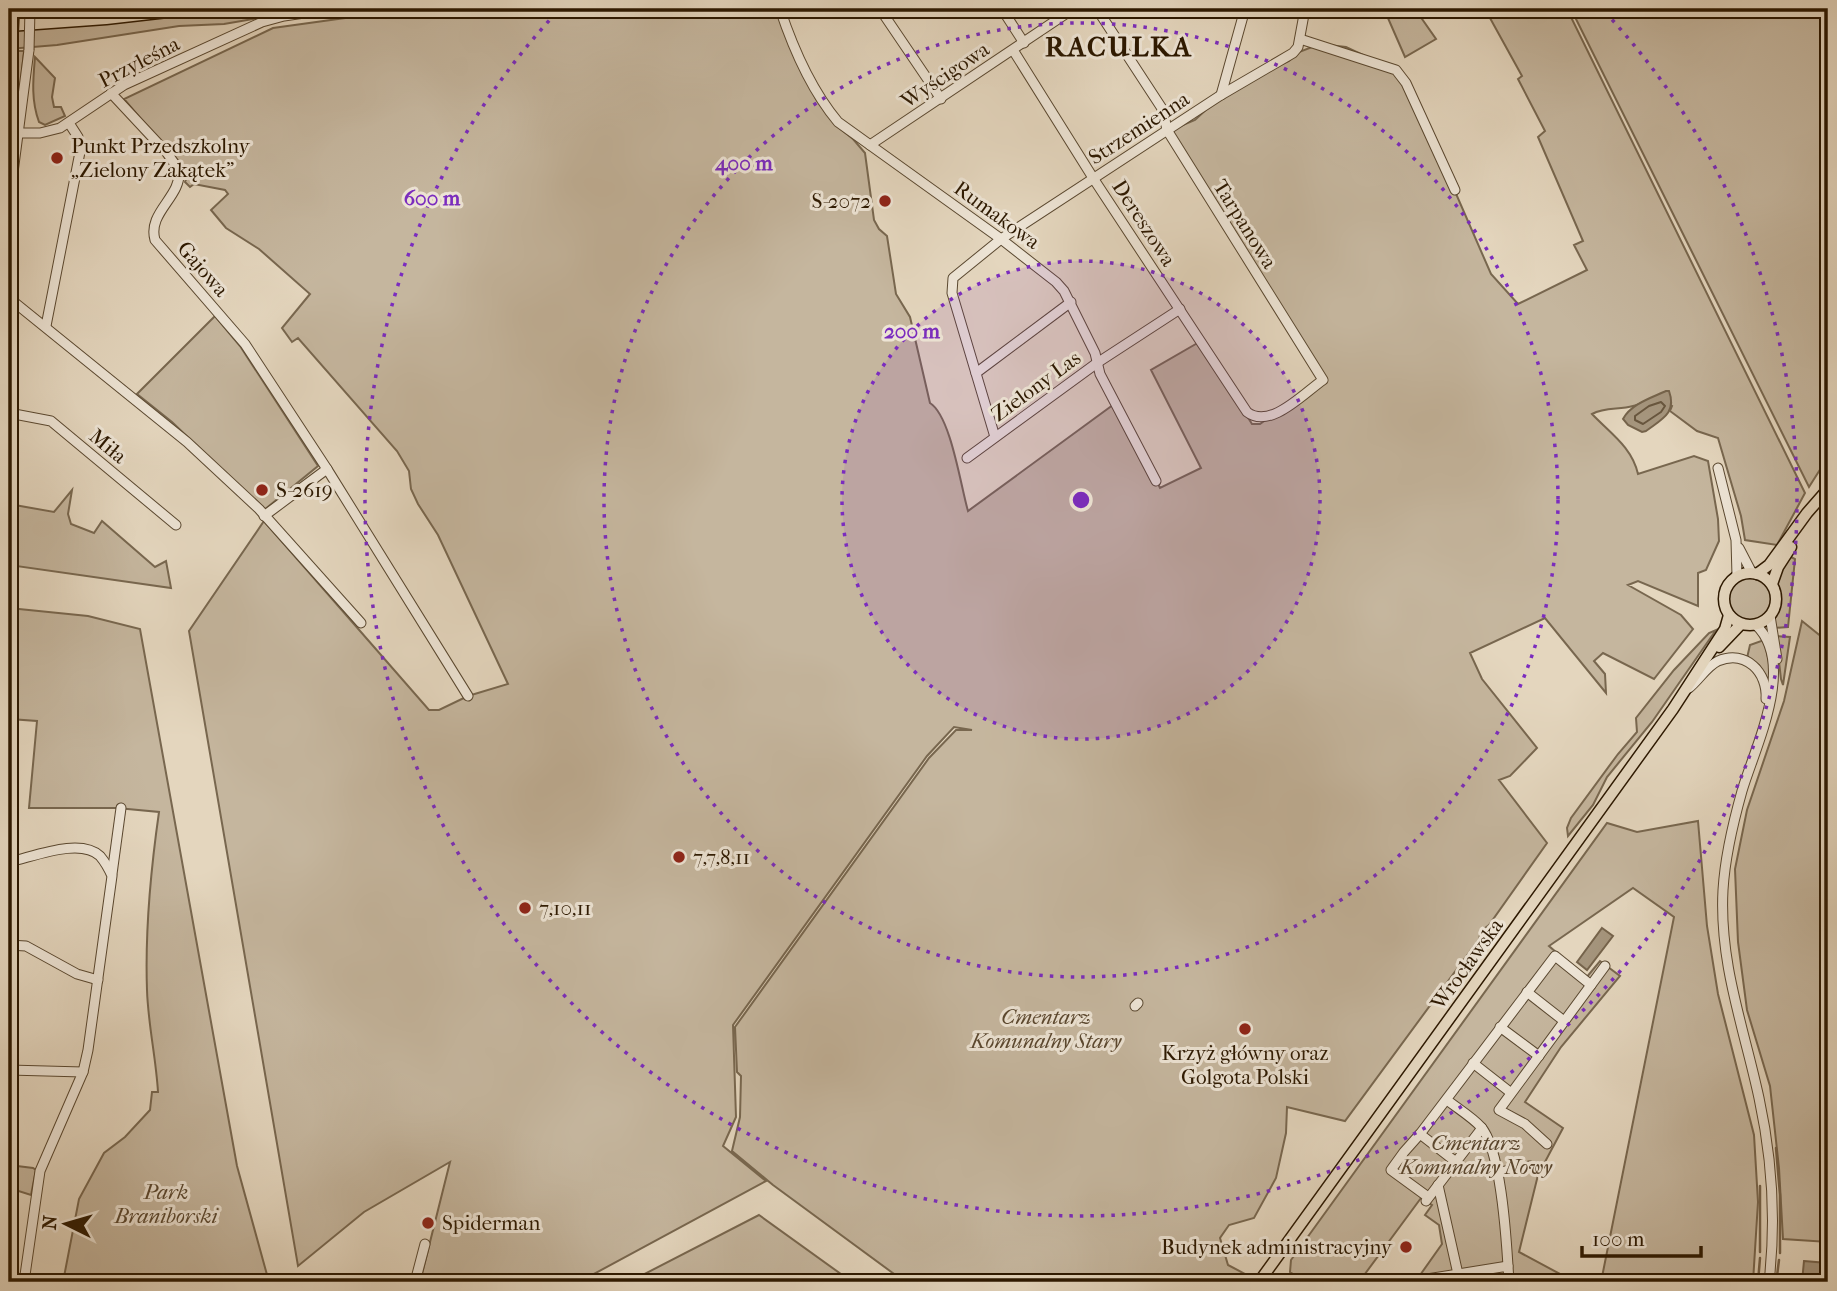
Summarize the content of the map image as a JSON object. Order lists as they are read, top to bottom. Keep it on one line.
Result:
{"streets":{"main road":["Wrocławska"],"street":["Przyleśna","Wyścigowa","Strzemienna","Rumakowa","Dereszowa","Tarpanowa","Gajowa","Zielony Las","Miła"]},"crossings":[["Przyleśna","Gajowa"],["Wyścigowa","Rumakowa"],["Wyścigowa","Dereszowa"],["Strzemienna","Rumakowa"],["Strzemienna","Dereszowa"],["Strzemienna","Tarpanowa"],["Strzemienna","Zielony Las"],["Rumakowa","Zielony Las"],["Dereszowa","Tarpanowa"]],"districts":["RACULKA"],"parks":["Cmentarz Komunalny Stary","Cmentarz Komunalny Nowy","Park Braniborski"],"places":["Punkt Przedszkolny „Zielony Zakątek”","S-2072","S-2619","7,7,8,11","7,10,11","Krzyż główny oraz Golgota Polski","Spiderman","Budynek administracyjny"],"scale_bar":"100 m","north":"left","rings":["400 m","600 m","200 m"]}
